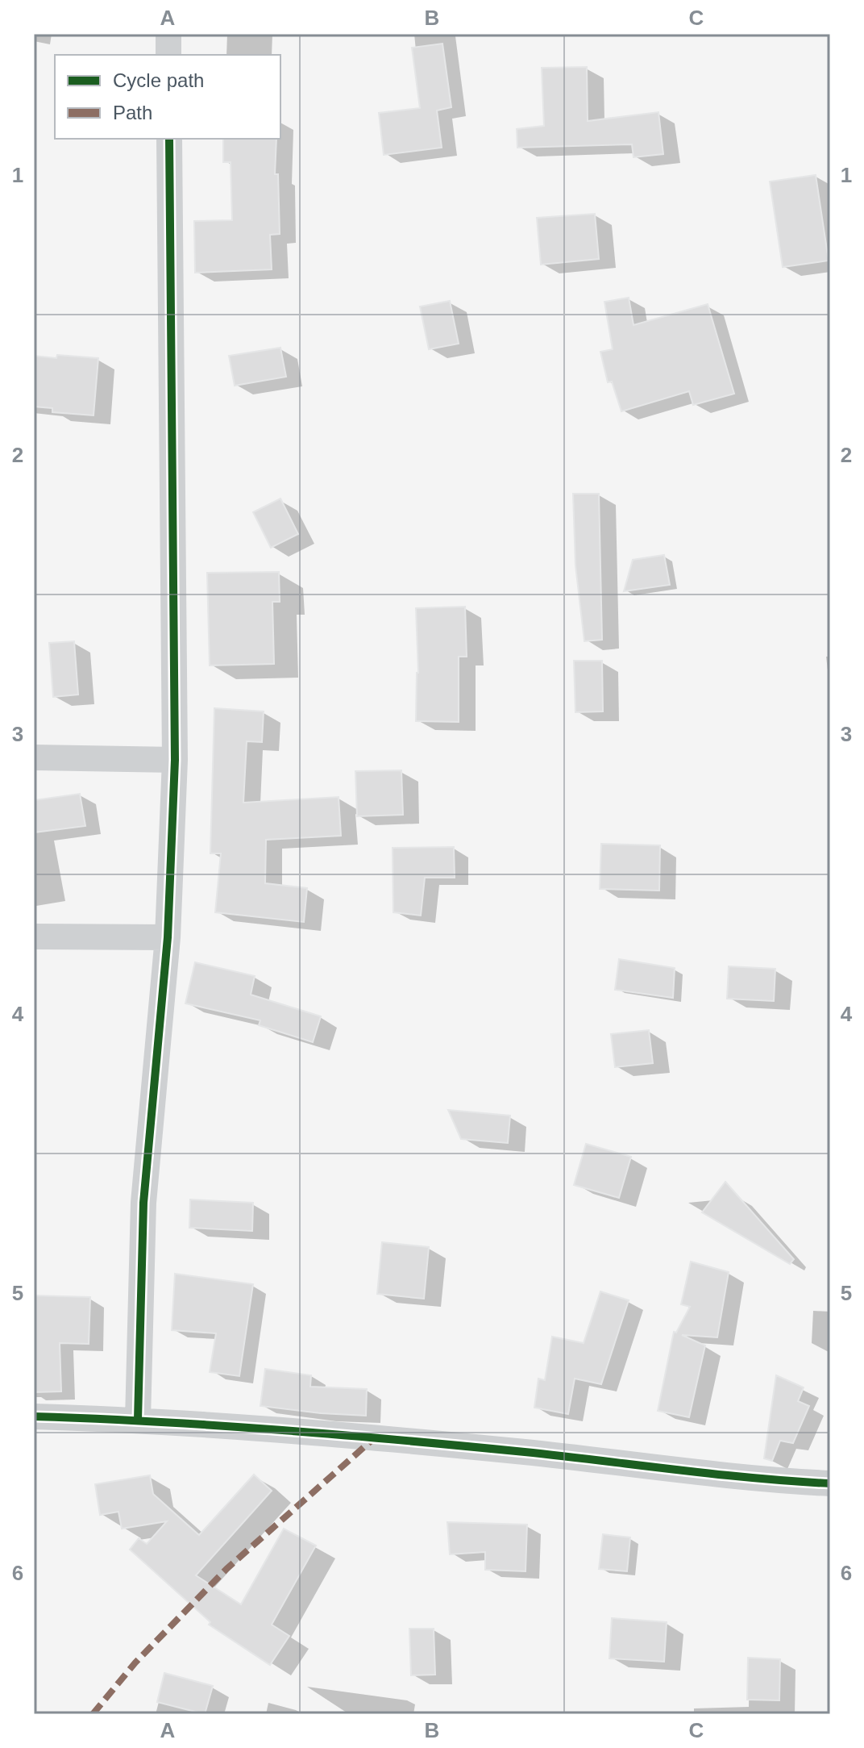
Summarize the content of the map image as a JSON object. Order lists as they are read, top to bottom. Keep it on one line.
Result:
{"legend":["Cycle path","Path"],"grid":{"columns":["A","B","C"],"rows":["1","2","3","4","5","6"]}}
